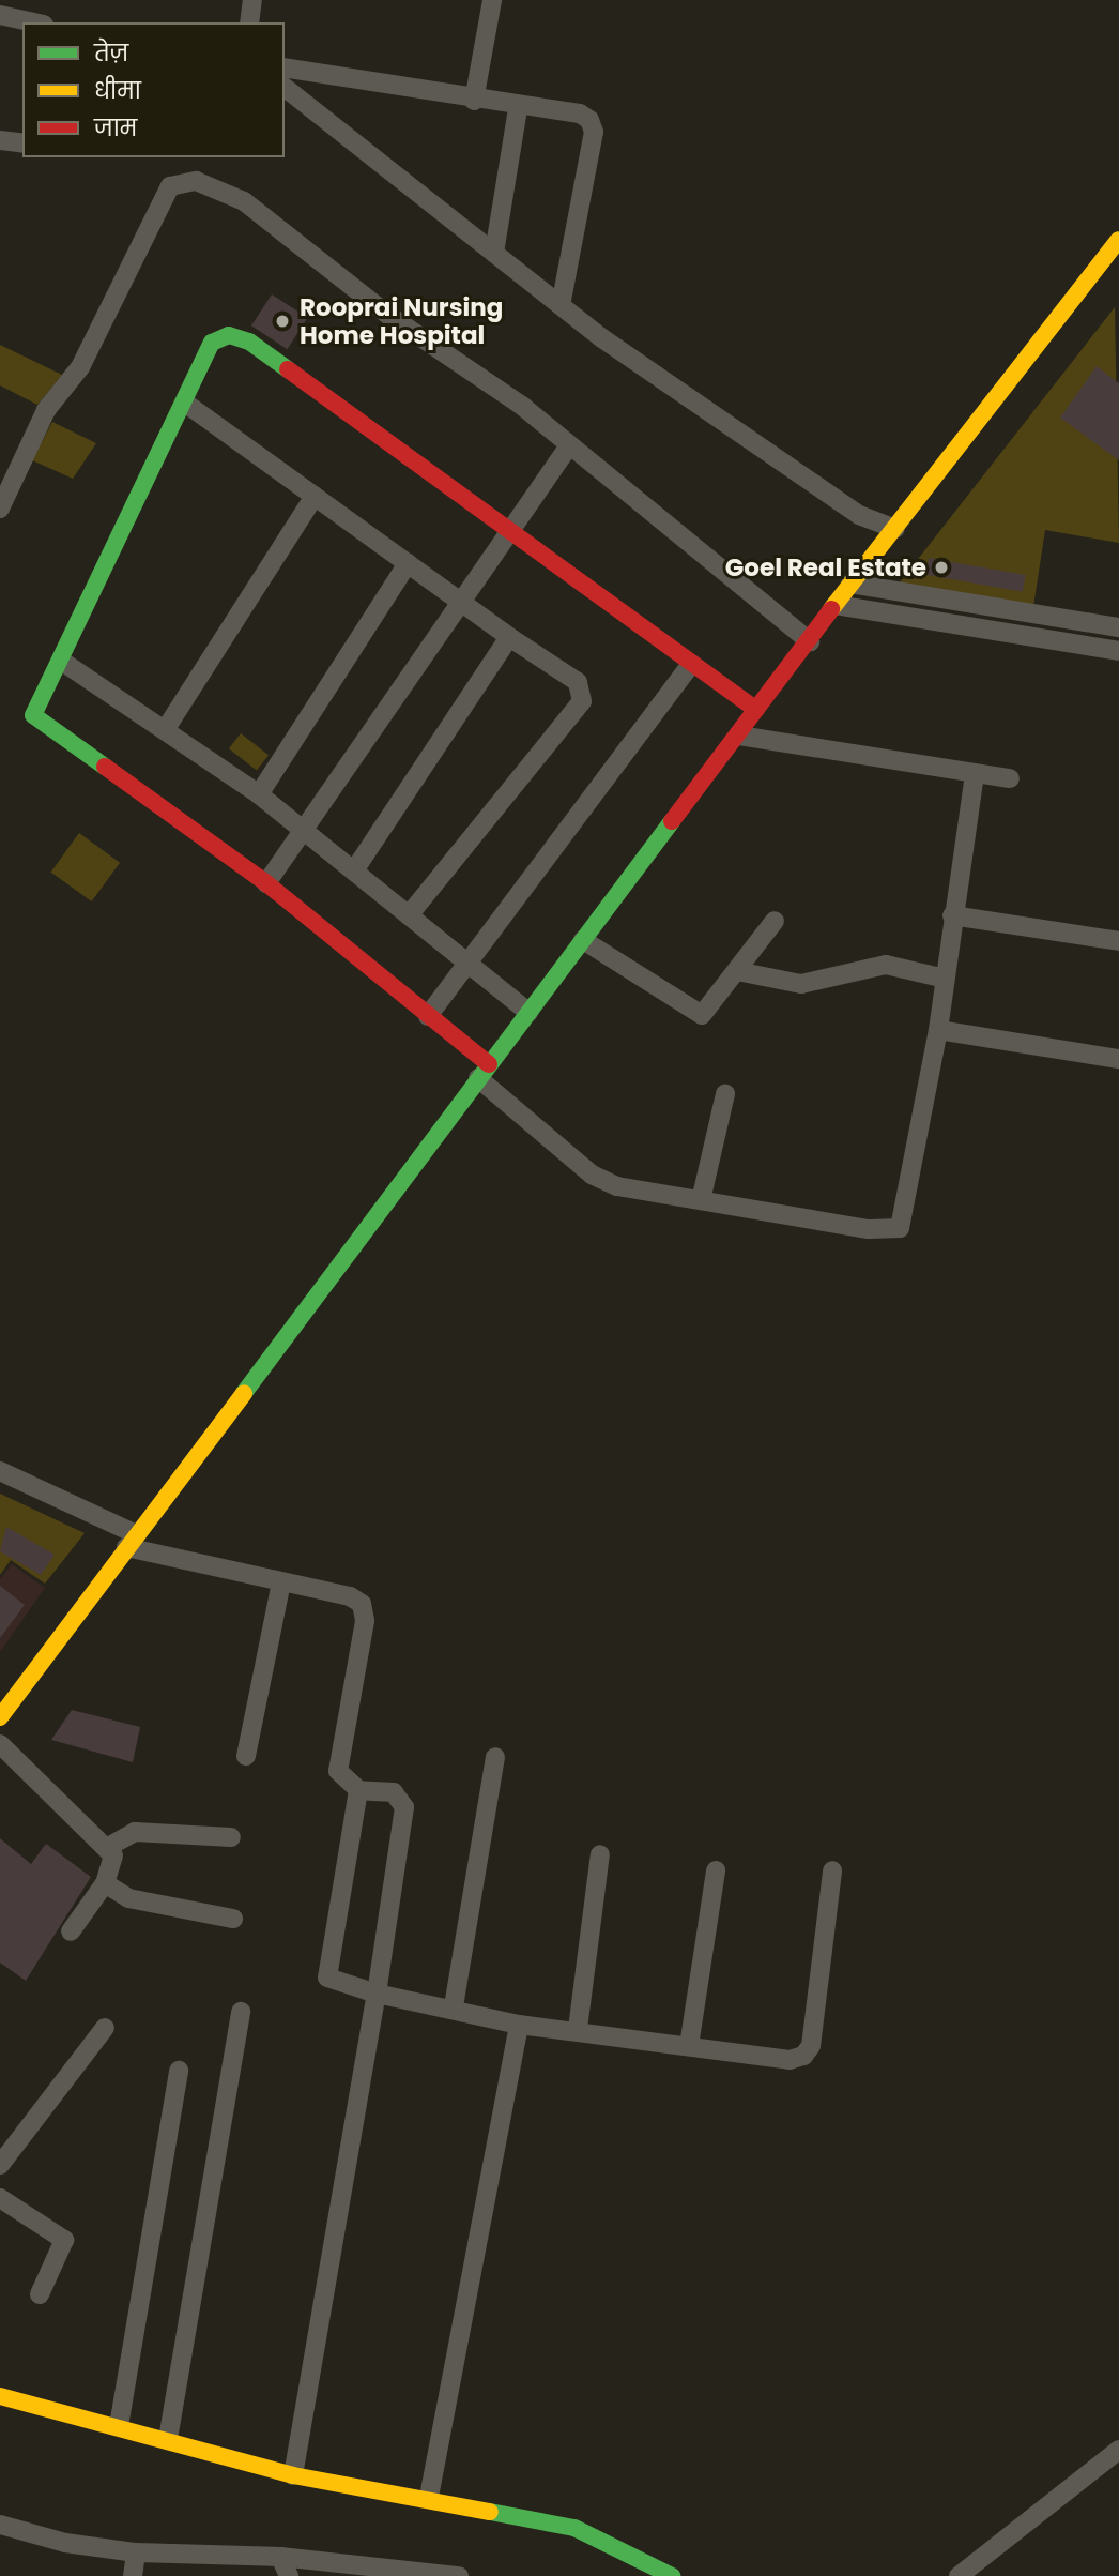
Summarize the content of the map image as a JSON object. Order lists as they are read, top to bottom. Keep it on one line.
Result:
{"places":["Rooprai Nursing Home Hospital","Goel Real Estate"],"legend":["तेज़","धीमा","जाम"]}
